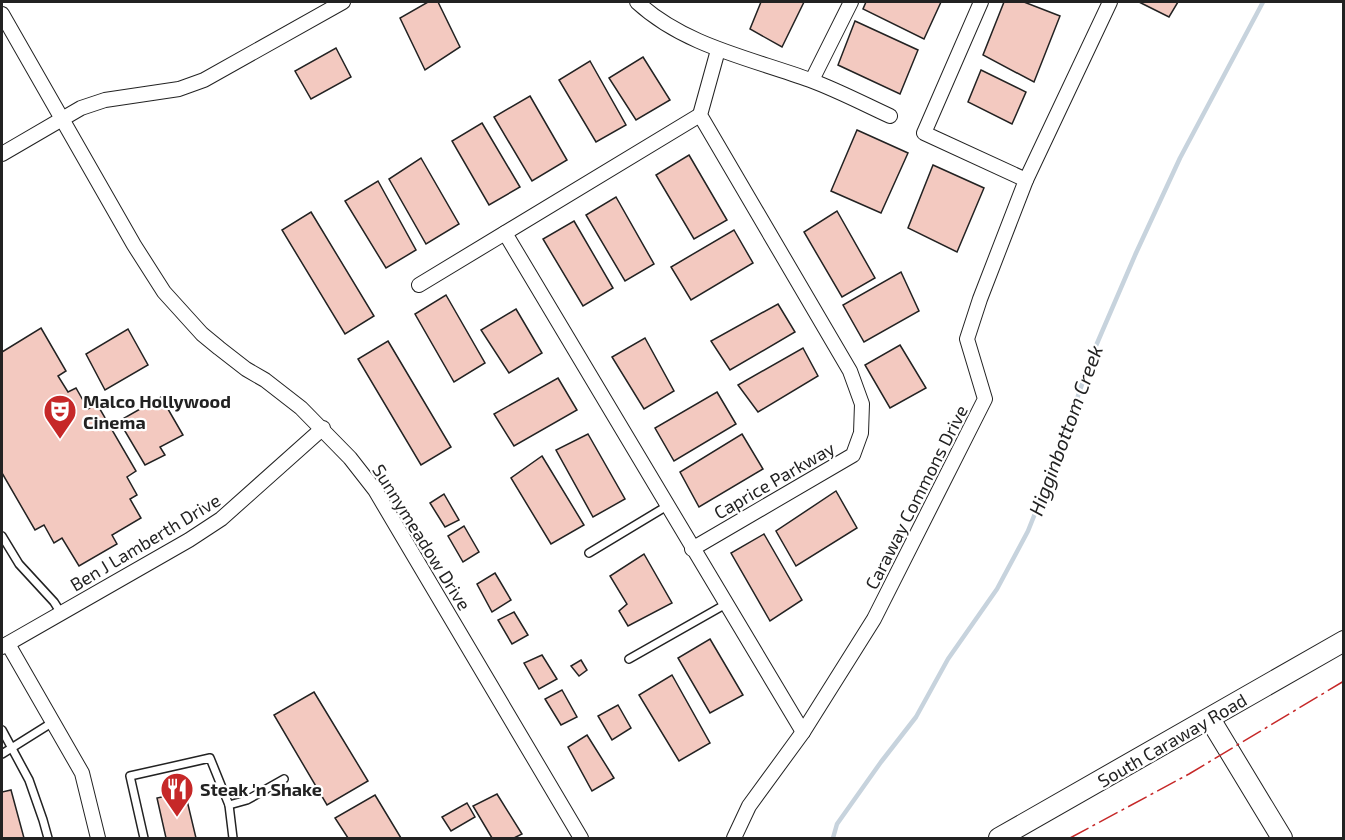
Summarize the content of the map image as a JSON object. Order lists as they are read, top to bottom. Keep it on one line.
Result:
{"streets":{"street":["Caprice Parkway","Caraway Commons Drive","Sunnymeadow Drive","Ben J Lamberth Drive","South Caraway Road"]},"crossings":[["Sunnymeadow Drive","Ben J Lamberth Drive"]],"water":["Higginbottom Creek"],"places":{"theatre":["Malco Hollywood Cinema"],"restaurant":["Steak 'n Shake"]}}
